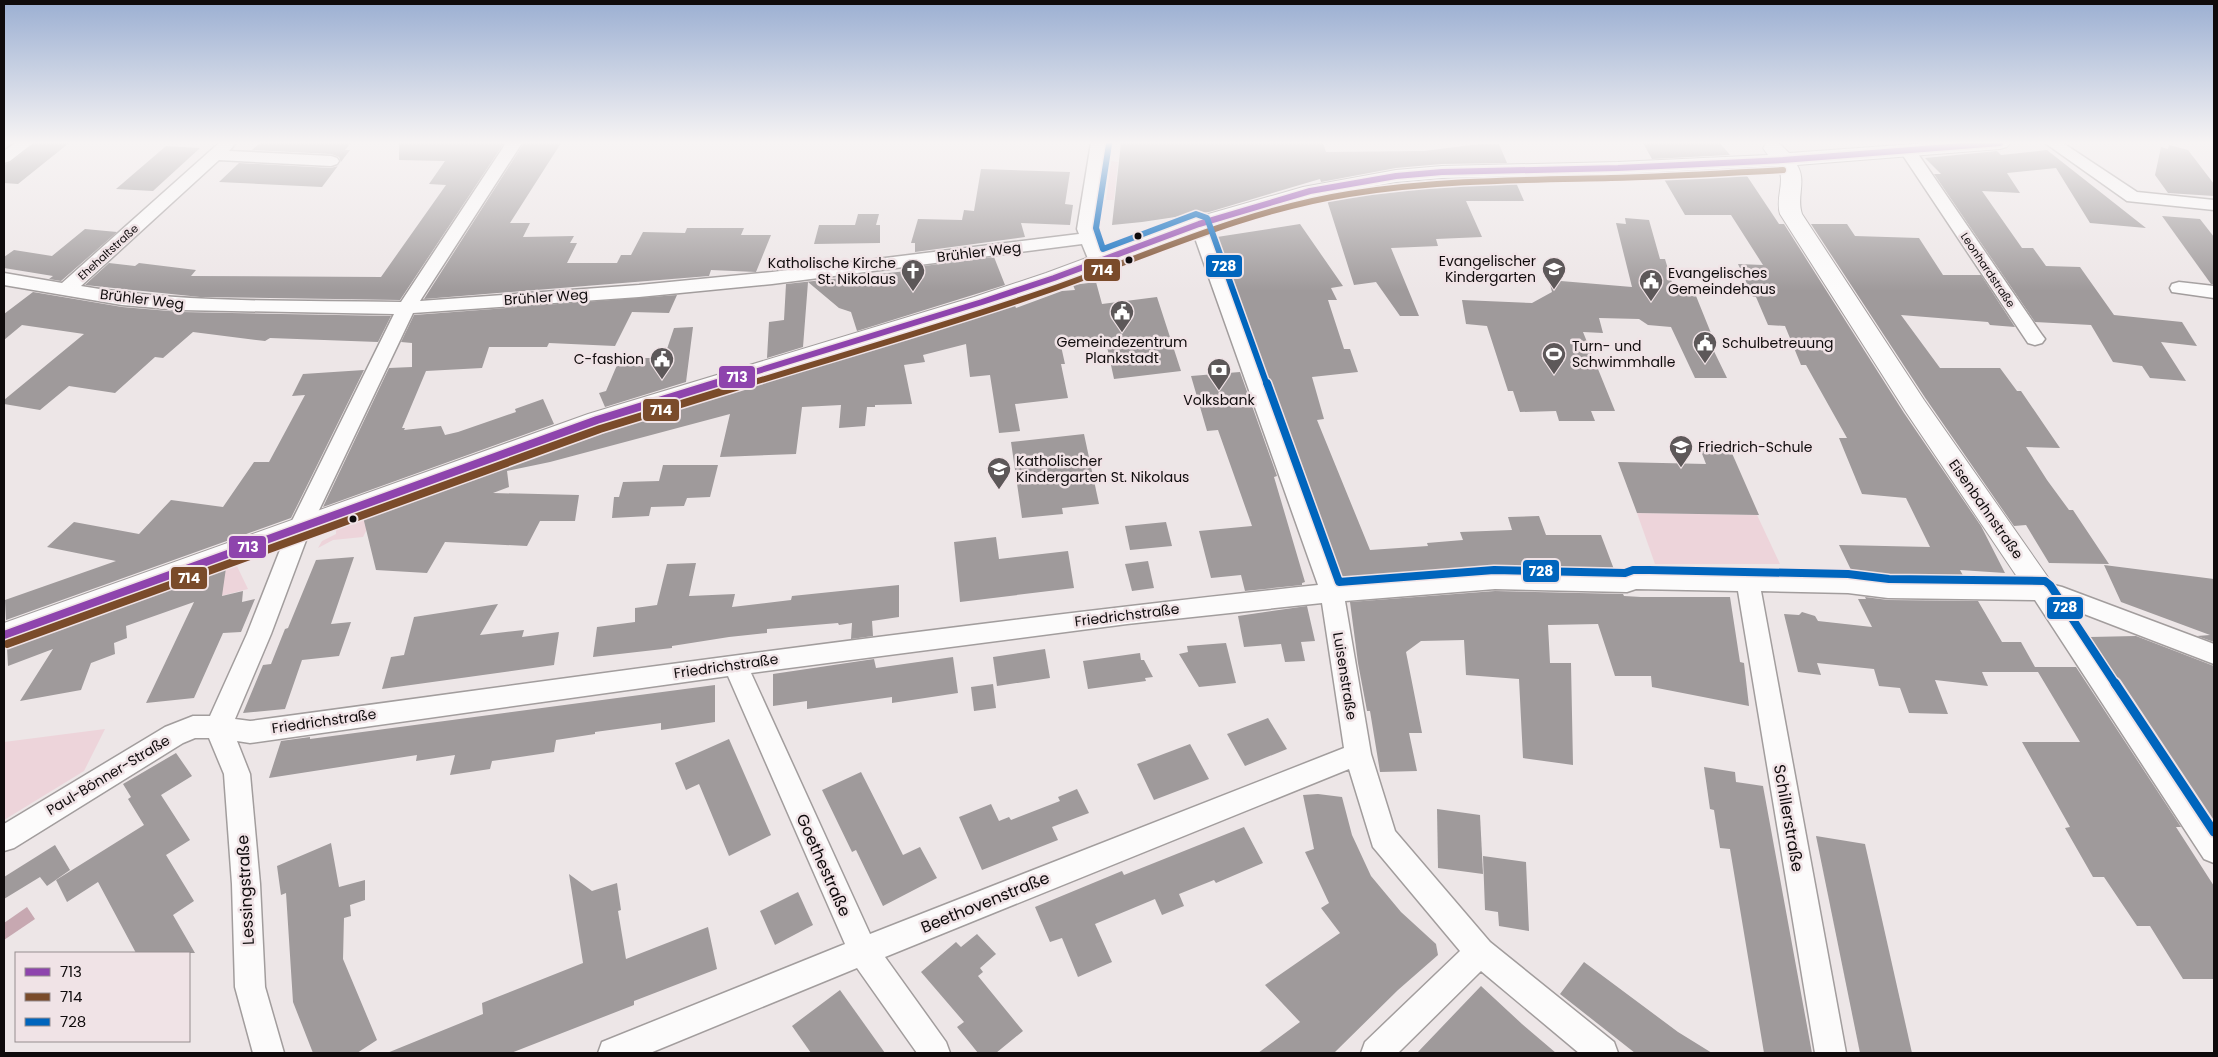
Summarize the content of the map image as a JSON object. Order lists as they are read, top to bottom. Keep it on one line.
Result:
{"streets":{"street":["Ehehaltstraße","Brühler Weg","Leonhardstraße","Eisenbahnstraße","Friedrichstraße","Luisenstraße","Paul-Bönner-Straße","Schillerstraße","Goethestraße","Lessingstraße","Beethovenstraße"]},"crossings":[["Ehehaltstraße","Brühler Weg"],["Eisenbahnstraße","Friedrichstraße"],["Friedrichstraße","Luisenstraße"],["Friedrichstraße","Paul-Bönner-Straße"],["Friedrichstraße","Schillerstraße"],["Friedrichstraße","Goethestraße"],["Friedrichstraße","Lessingstraße"],["Luisenstraße","Beethovenstraße"],["Paul-Bönner-Straße","Lessingstraße"],["Goethestraße","Beethovenstraße"]],"places":{"school or university":["Evangelischer Kindergarten","Friedrich-Schule","Katholischer Kindergarten St. Nikolaus"],"church":["Katholische Kirche St. Nikolaus"],"public building":["Evangelisches Gemeindehaus","Gemeindezentrum Plankstadt","Schulbetreuung","C-fashion"],"sports":["Turn- und Schwimmhalle"],"bank":["Volksbank"]},"lines":["transit line 713","transit line 714","transit line 728"],"legend":["713","714","728"]}
